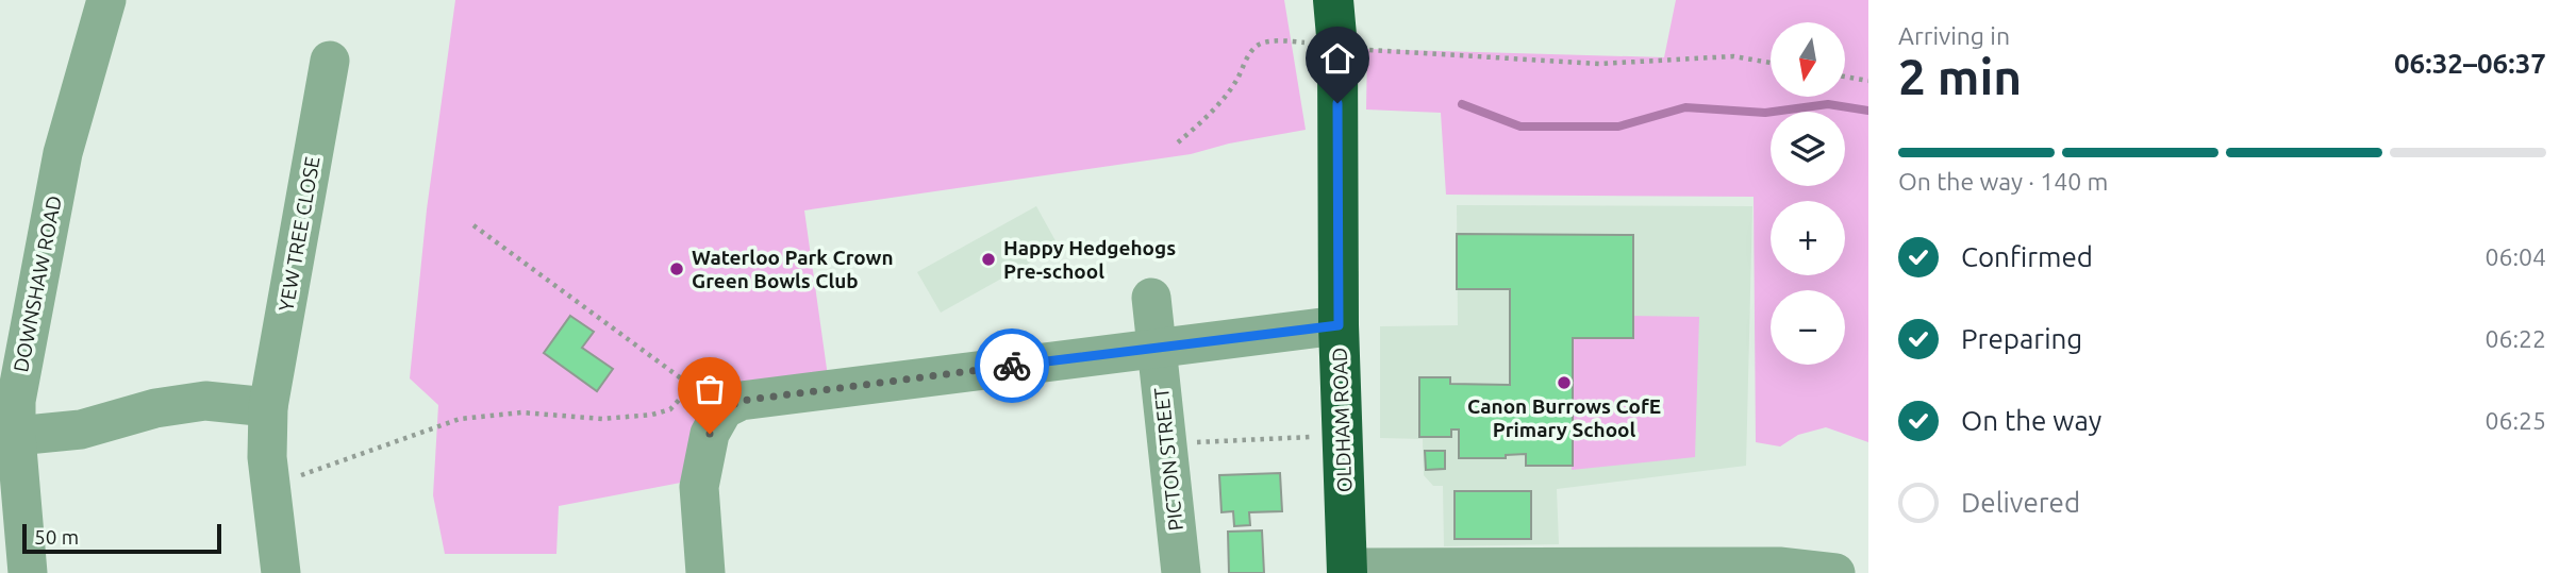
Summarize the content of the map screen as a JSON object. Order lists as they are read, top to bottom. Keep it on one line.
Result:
{"streets":{"highway":["OLDHAM ROAD"],"street":["YEW TREE CLOSE","DOWNSHAW ROAD","PICTON STREET"]},"places":["Happy Hedgehogs Pre-school","Waterloo Park Crown Green Bowls Club","Canon Burrows CofE Primary School"],"scale_bar":"50 m","north":"bottom","page":{"heading":["2 min","Arriving in","06:32–06:37"],"map_buttons":["+","−"],"bar":"On the way · 140 m","list":[["Confirmed","06:04"],["Preparing","06:22"],["On the way","06:25"],"Delivered"],"scale":"50 m"}}
